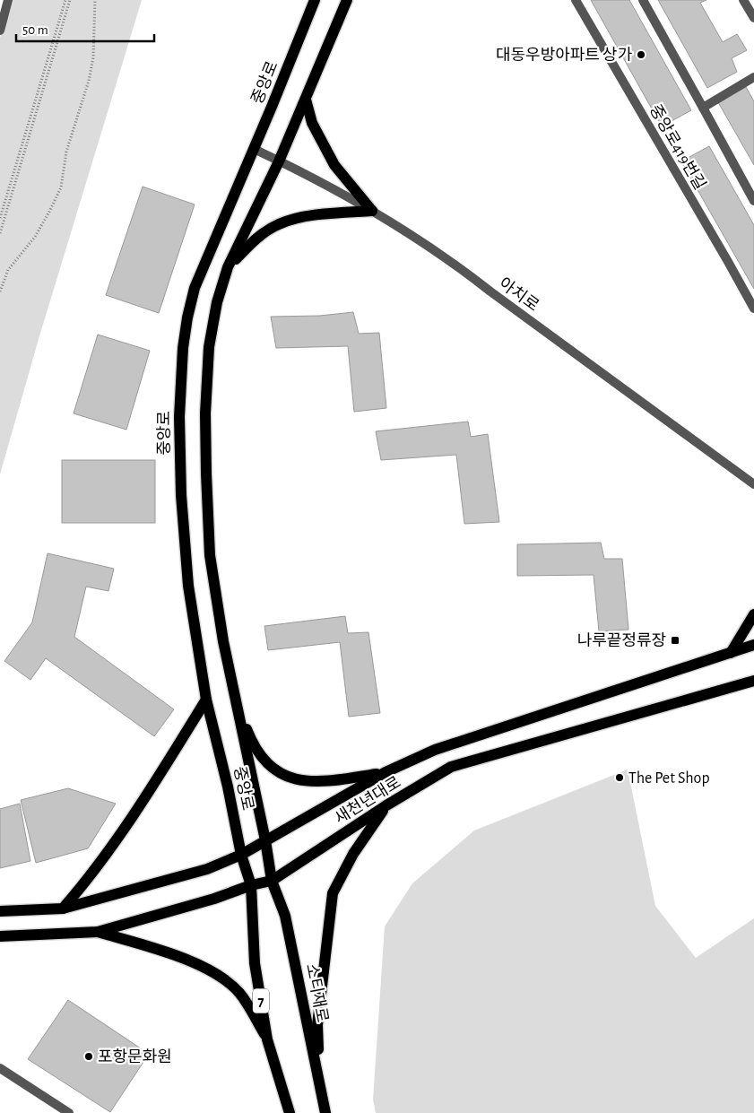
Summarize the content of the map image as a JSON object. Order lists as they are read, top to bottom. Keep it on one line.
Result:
{"streets":{"main road":["중앙로","새천년대로","소티재로","7"],"street":["중앙로419번길","아치로"]},"crossings":[["중앙로","아치로"],["중앙로","새천년대로"],["중앙로","소티재로"],["중앙로","7"],["새천년대로","소티재로"],["새천년대로","7"]],"places":{"other":["대동우방아파트 상가","The Pet Shop","포항문화원"],"transit":["나루끝정류장"]},"scale_bar":"50 m"}
